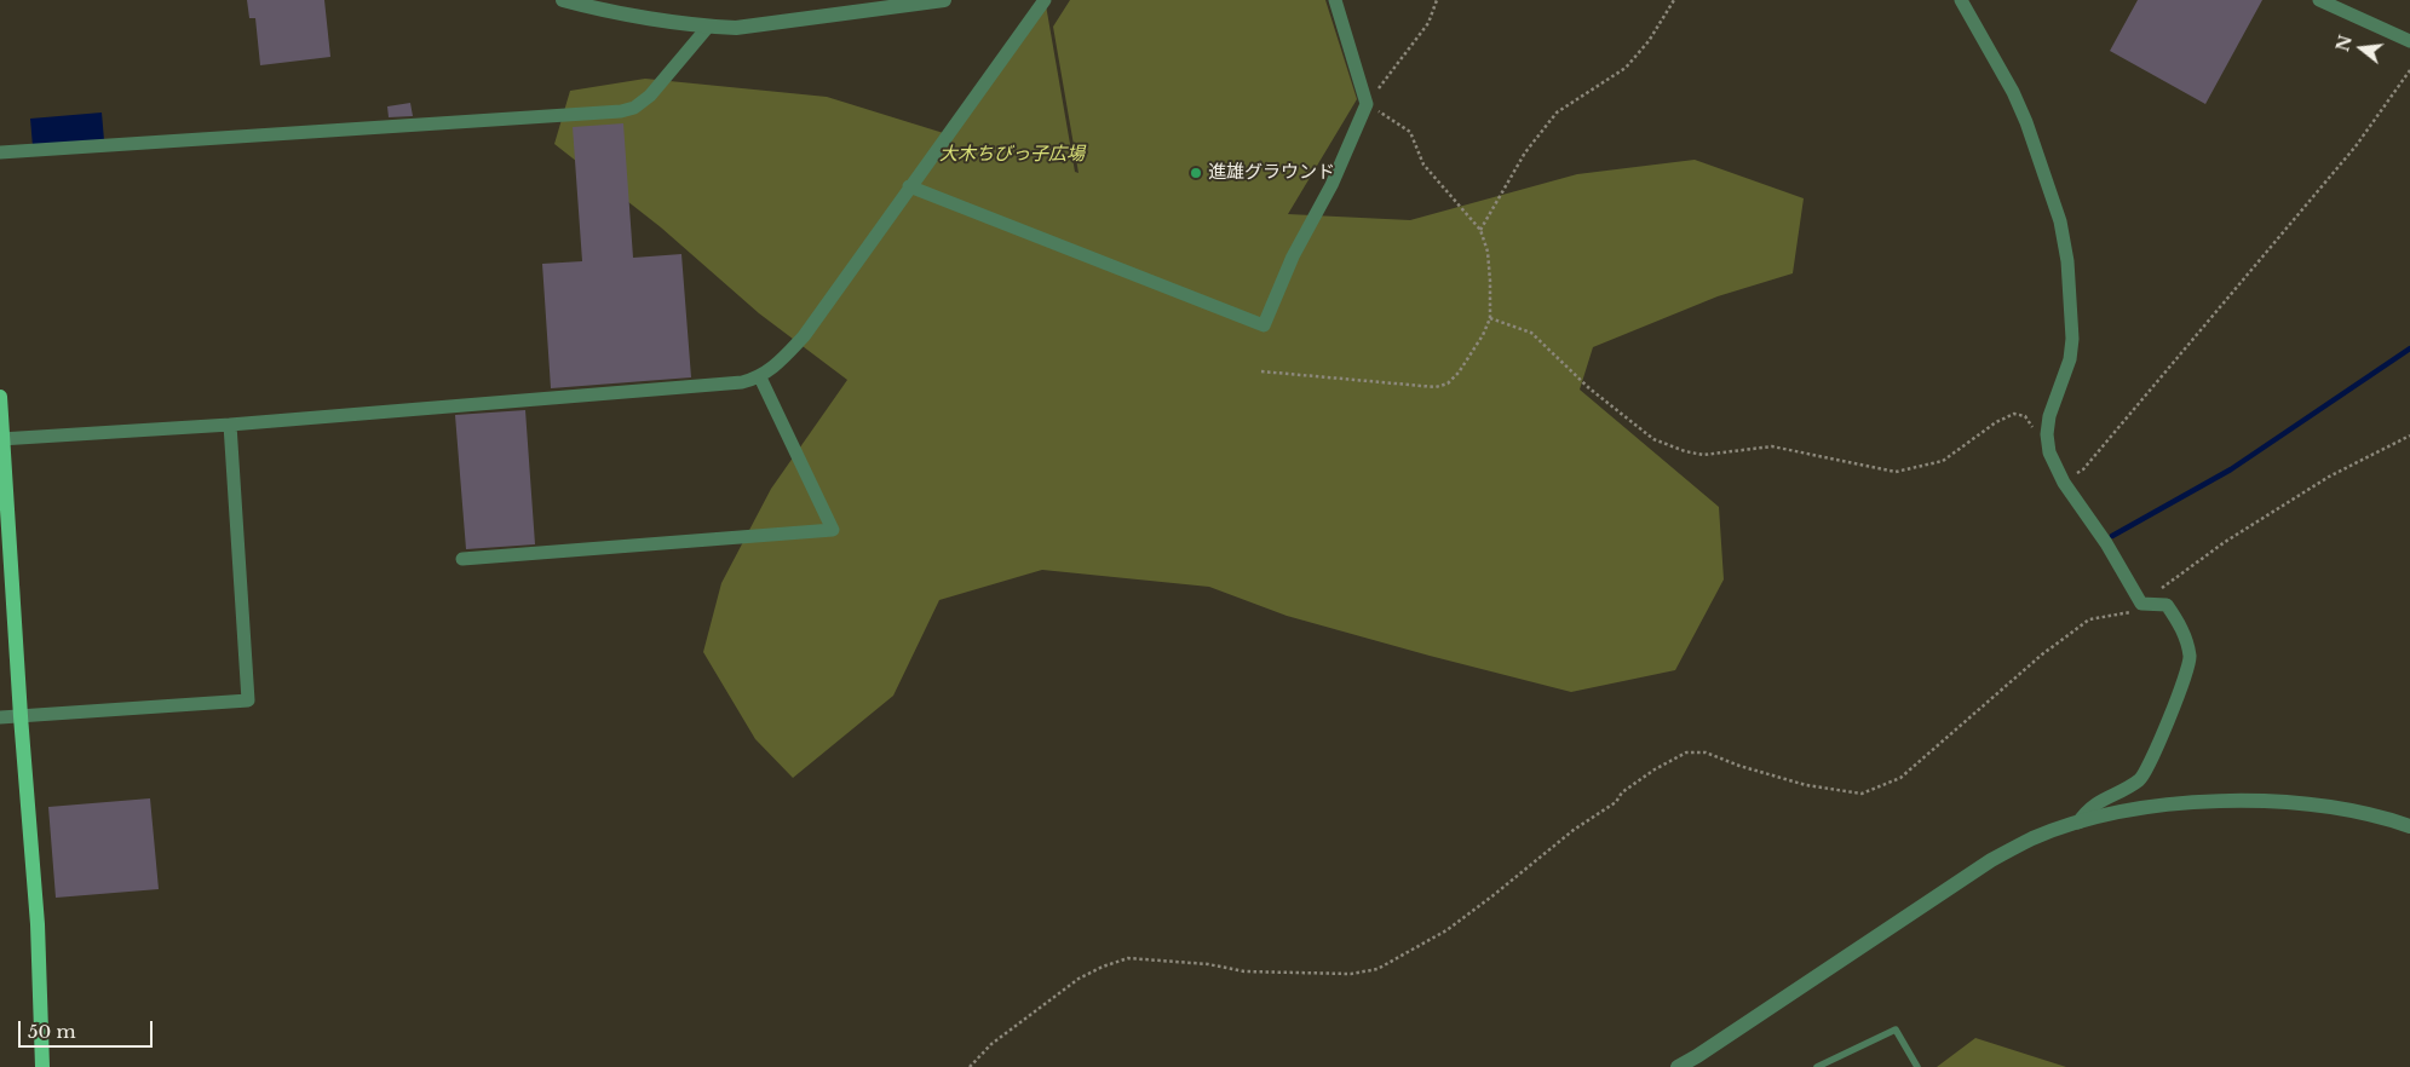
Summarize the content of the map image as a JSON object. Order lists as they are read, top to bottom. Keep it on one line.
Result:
{"parks":["大木ちびっ子広場"],"places":["進雄グラウンド"],"scale_bar":"50 m","north":"left"}
